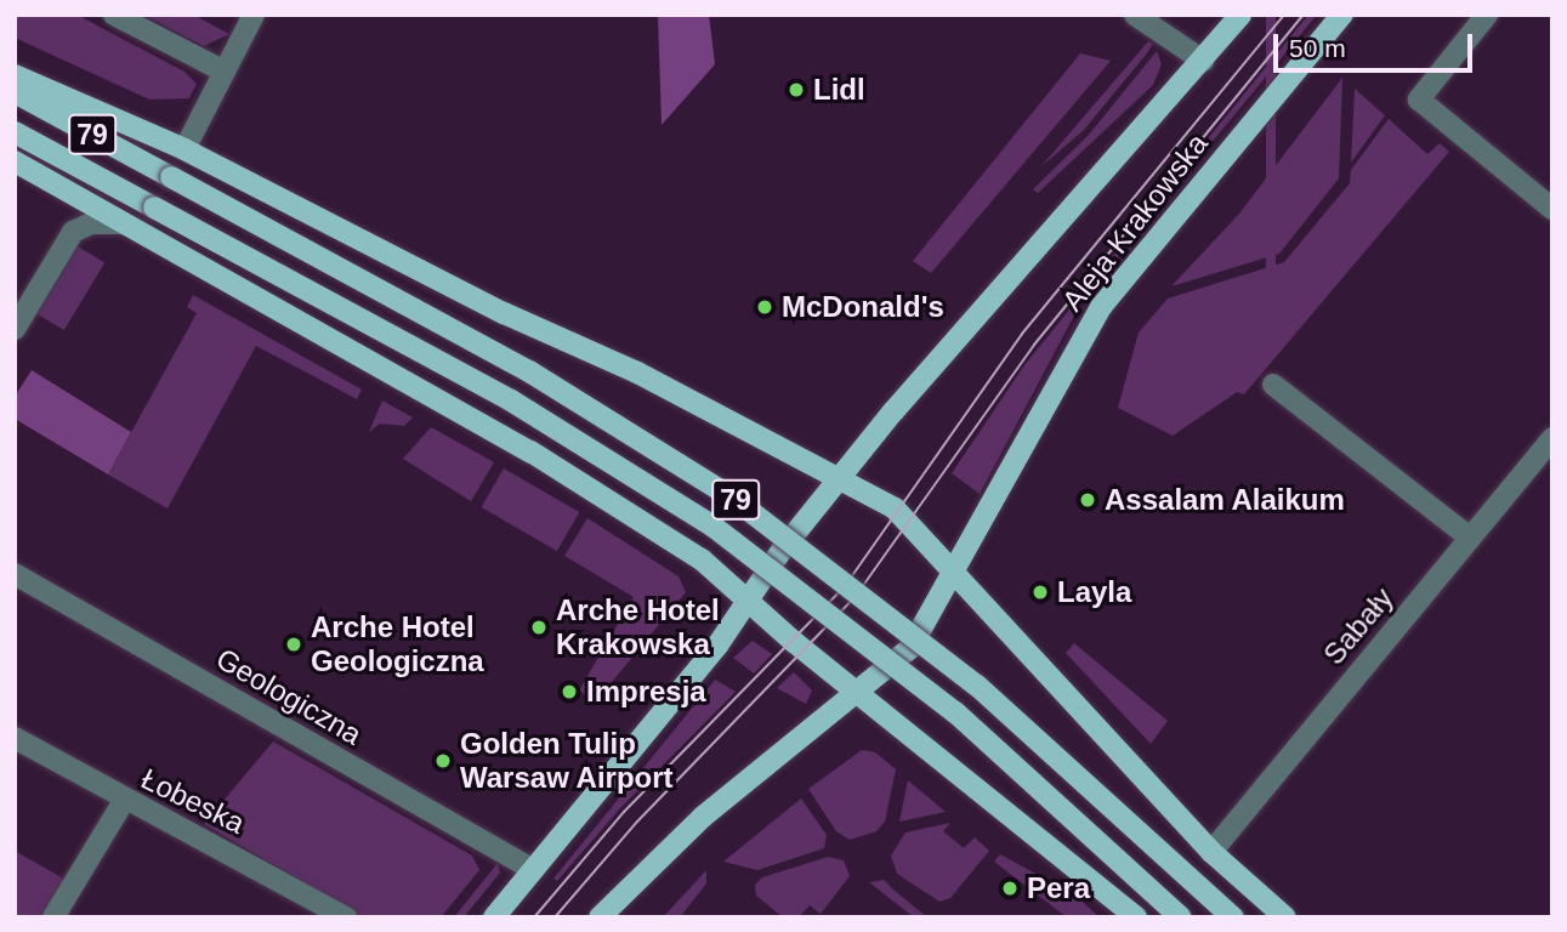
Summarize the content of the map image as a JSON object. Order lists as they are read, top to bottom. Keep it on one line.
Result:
{"streets":{"main road":["79","Aleja Krakowska"],"street":["Sabały","Geologiczna","Łobeska"]},"places":["Lidl","McDonald's","Assalam Alaikum","Layla","Arche Hotel Krakowska","Arche Hotel Geologiczna","Impresja","Golden Tulip Warsaw Airport","Pera"],"scale_bar":"50 m"}
